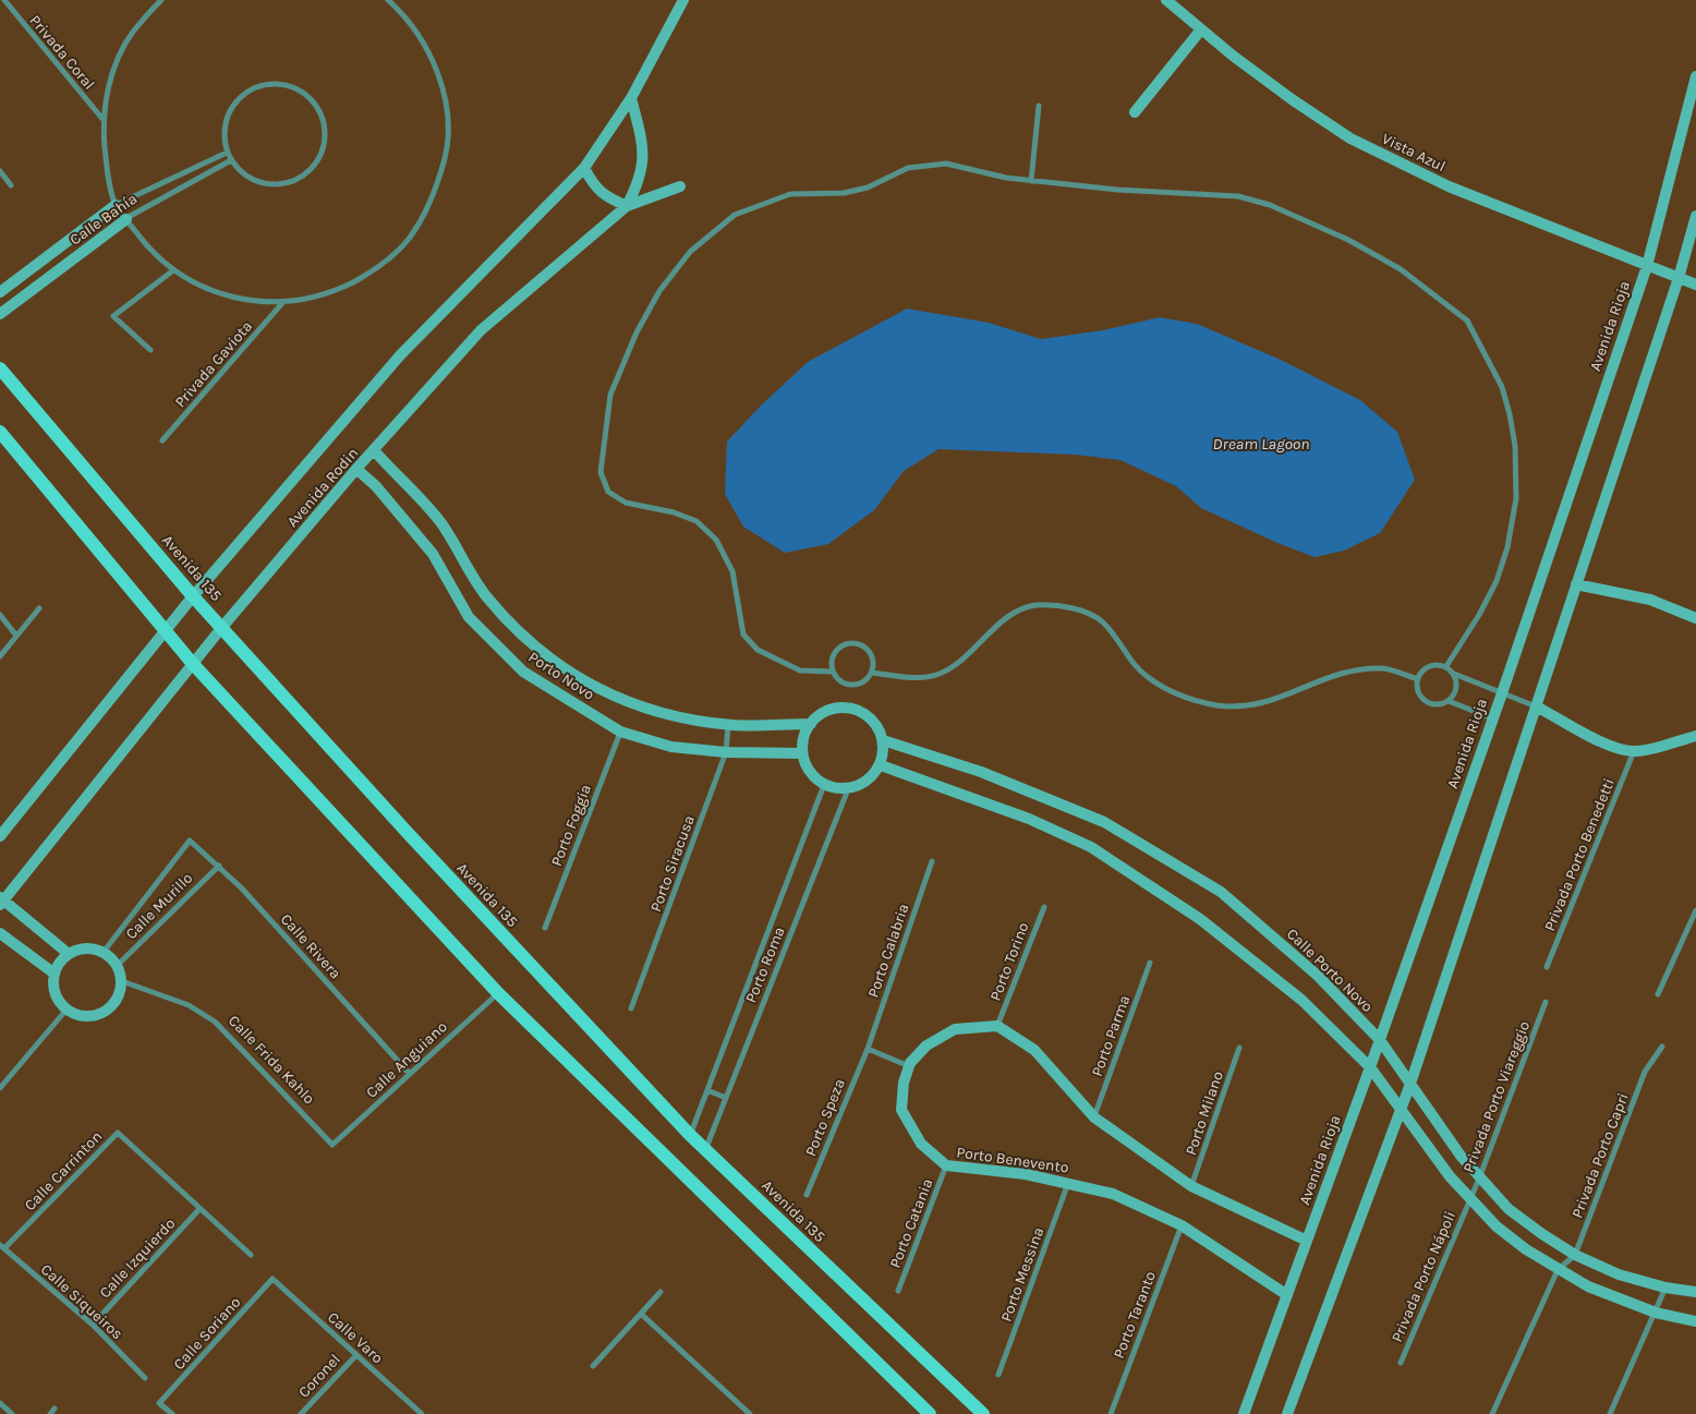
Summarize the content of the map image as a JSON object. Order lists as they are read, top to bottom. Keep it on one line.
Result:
{"streets":{"main road":["Avenida 135"],"street":["Privada Coral","Vista Azul","Calle Bahía","Avenida Rioja","Privada Gaviota","Avenida Rodin","Porto Novo","Porto Foggia","Privada Porto Benedetti","Porto Siracusa","Calle Murillo","Calle Rivera","Porto Calabria","Porto Torino","Porto Roma","Calle Porto Novo","Porto Parma","Calle Frida Kahlo","Calle Anguiano","Privada Porto Viareggio","Porto Milano","Porto Speza","Privada Porto Capri","Porto Benevento","Calle Carrinton","Porto Catania","Calle Izquierdo","Porto Messina","Privada Porto Nápoli","Calle Siqueiros","Porto Taranto","Calle Soriano","Calle Varo","Coronel"]},"crossings":[["Vista Azul","Avenida Rioja"],["Avenida Rioja","Calle Porto Novo"],["Avenida Rioja","Porto Benevento"],["Avenida Rodin","Avenida 135"],["Avenida Rodin","Porto Novo"],["Avenida 135","Porto Roma"],["Porto Novo","Porto Foggia"],["Porto Novo","Porto Siracusa"],["Porto Novo","Porto Roma"],["Porto Novo","Calle Porto Novo"],["Calle Murillo","Calle Rivera"],["Calle Murillo","Calle Frida Kahlo"],["Calle Rivera","Calle Anguiano"],["Porto Calabria","Porto Speza"],["Porto Torino","Porto Benevento"],["Porto Roma","Calle Porto Novo"],["Calle Porto Novo","Privada Porto Viareggio"],["Calle Porto Novo","Privada Porto Capri"],["Calle Frida Kahlo","Calle Anguiano"],["Privada Porto Viareggio","Privada Porto Nápoli"],["Porto Benevento","Porto Catania"],["Porto Benevento","Porto Messina"],["Porto Benevento","Porto Taranto"],["Calle Carrinton","Calle Izquierdo"],["Calle Carrinton","Calle Siqueiros"],["Calle Izquierdo","Calle Siqueiros"],["Calle Soriano","Calle Varo"],["Calle Varo","Coronel"]],"water":["Dream Lagoon"]}
